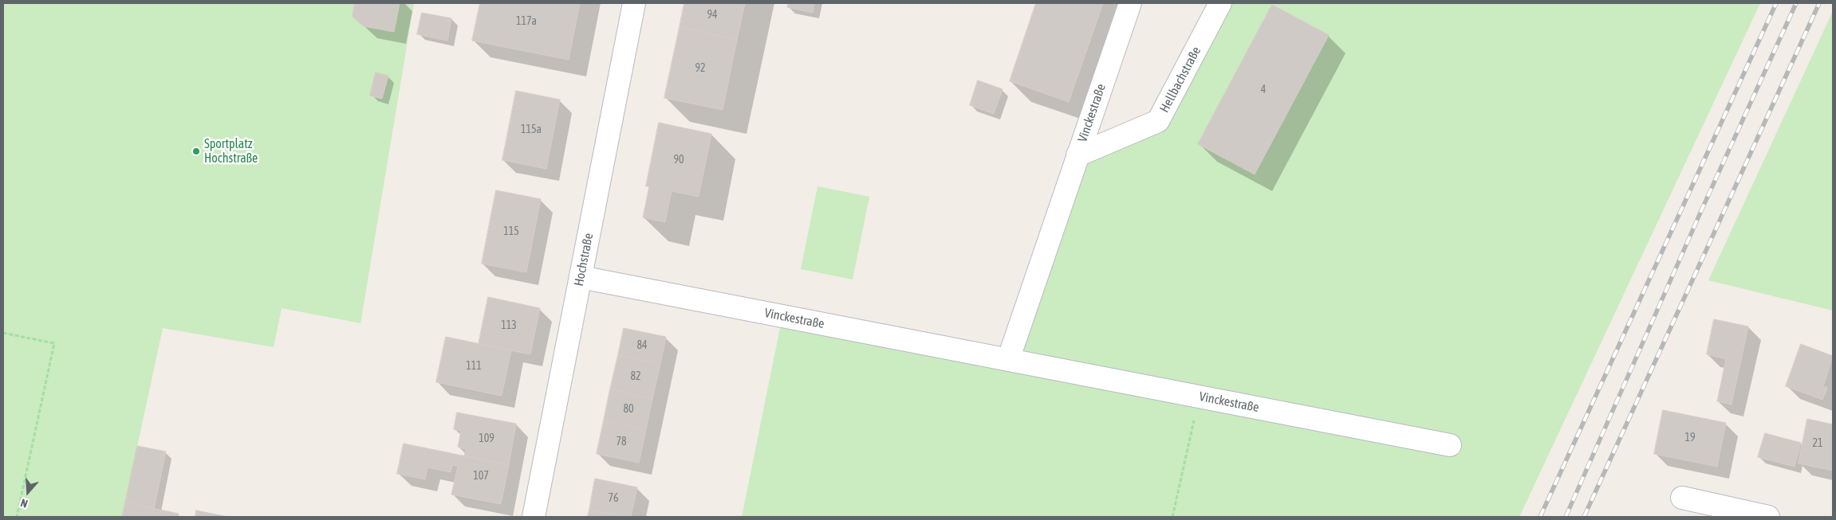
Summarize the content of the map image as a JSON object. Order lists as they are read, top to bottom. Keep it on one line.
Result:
{"streets":{"street":["Hellbachstraße","Vinckestraße","Hochstraße"]},"crossings":[["Hellbachstraße","Vinckestraße"],["Vinckestraße","Hochstraße"]],"places":["Sportplatz Hochstraße"],"house_numbers":["94","117a","92","4","115a","90","115","113","84","111","82","80","19","109","78","21","107","76"],"north":"bottom"}
